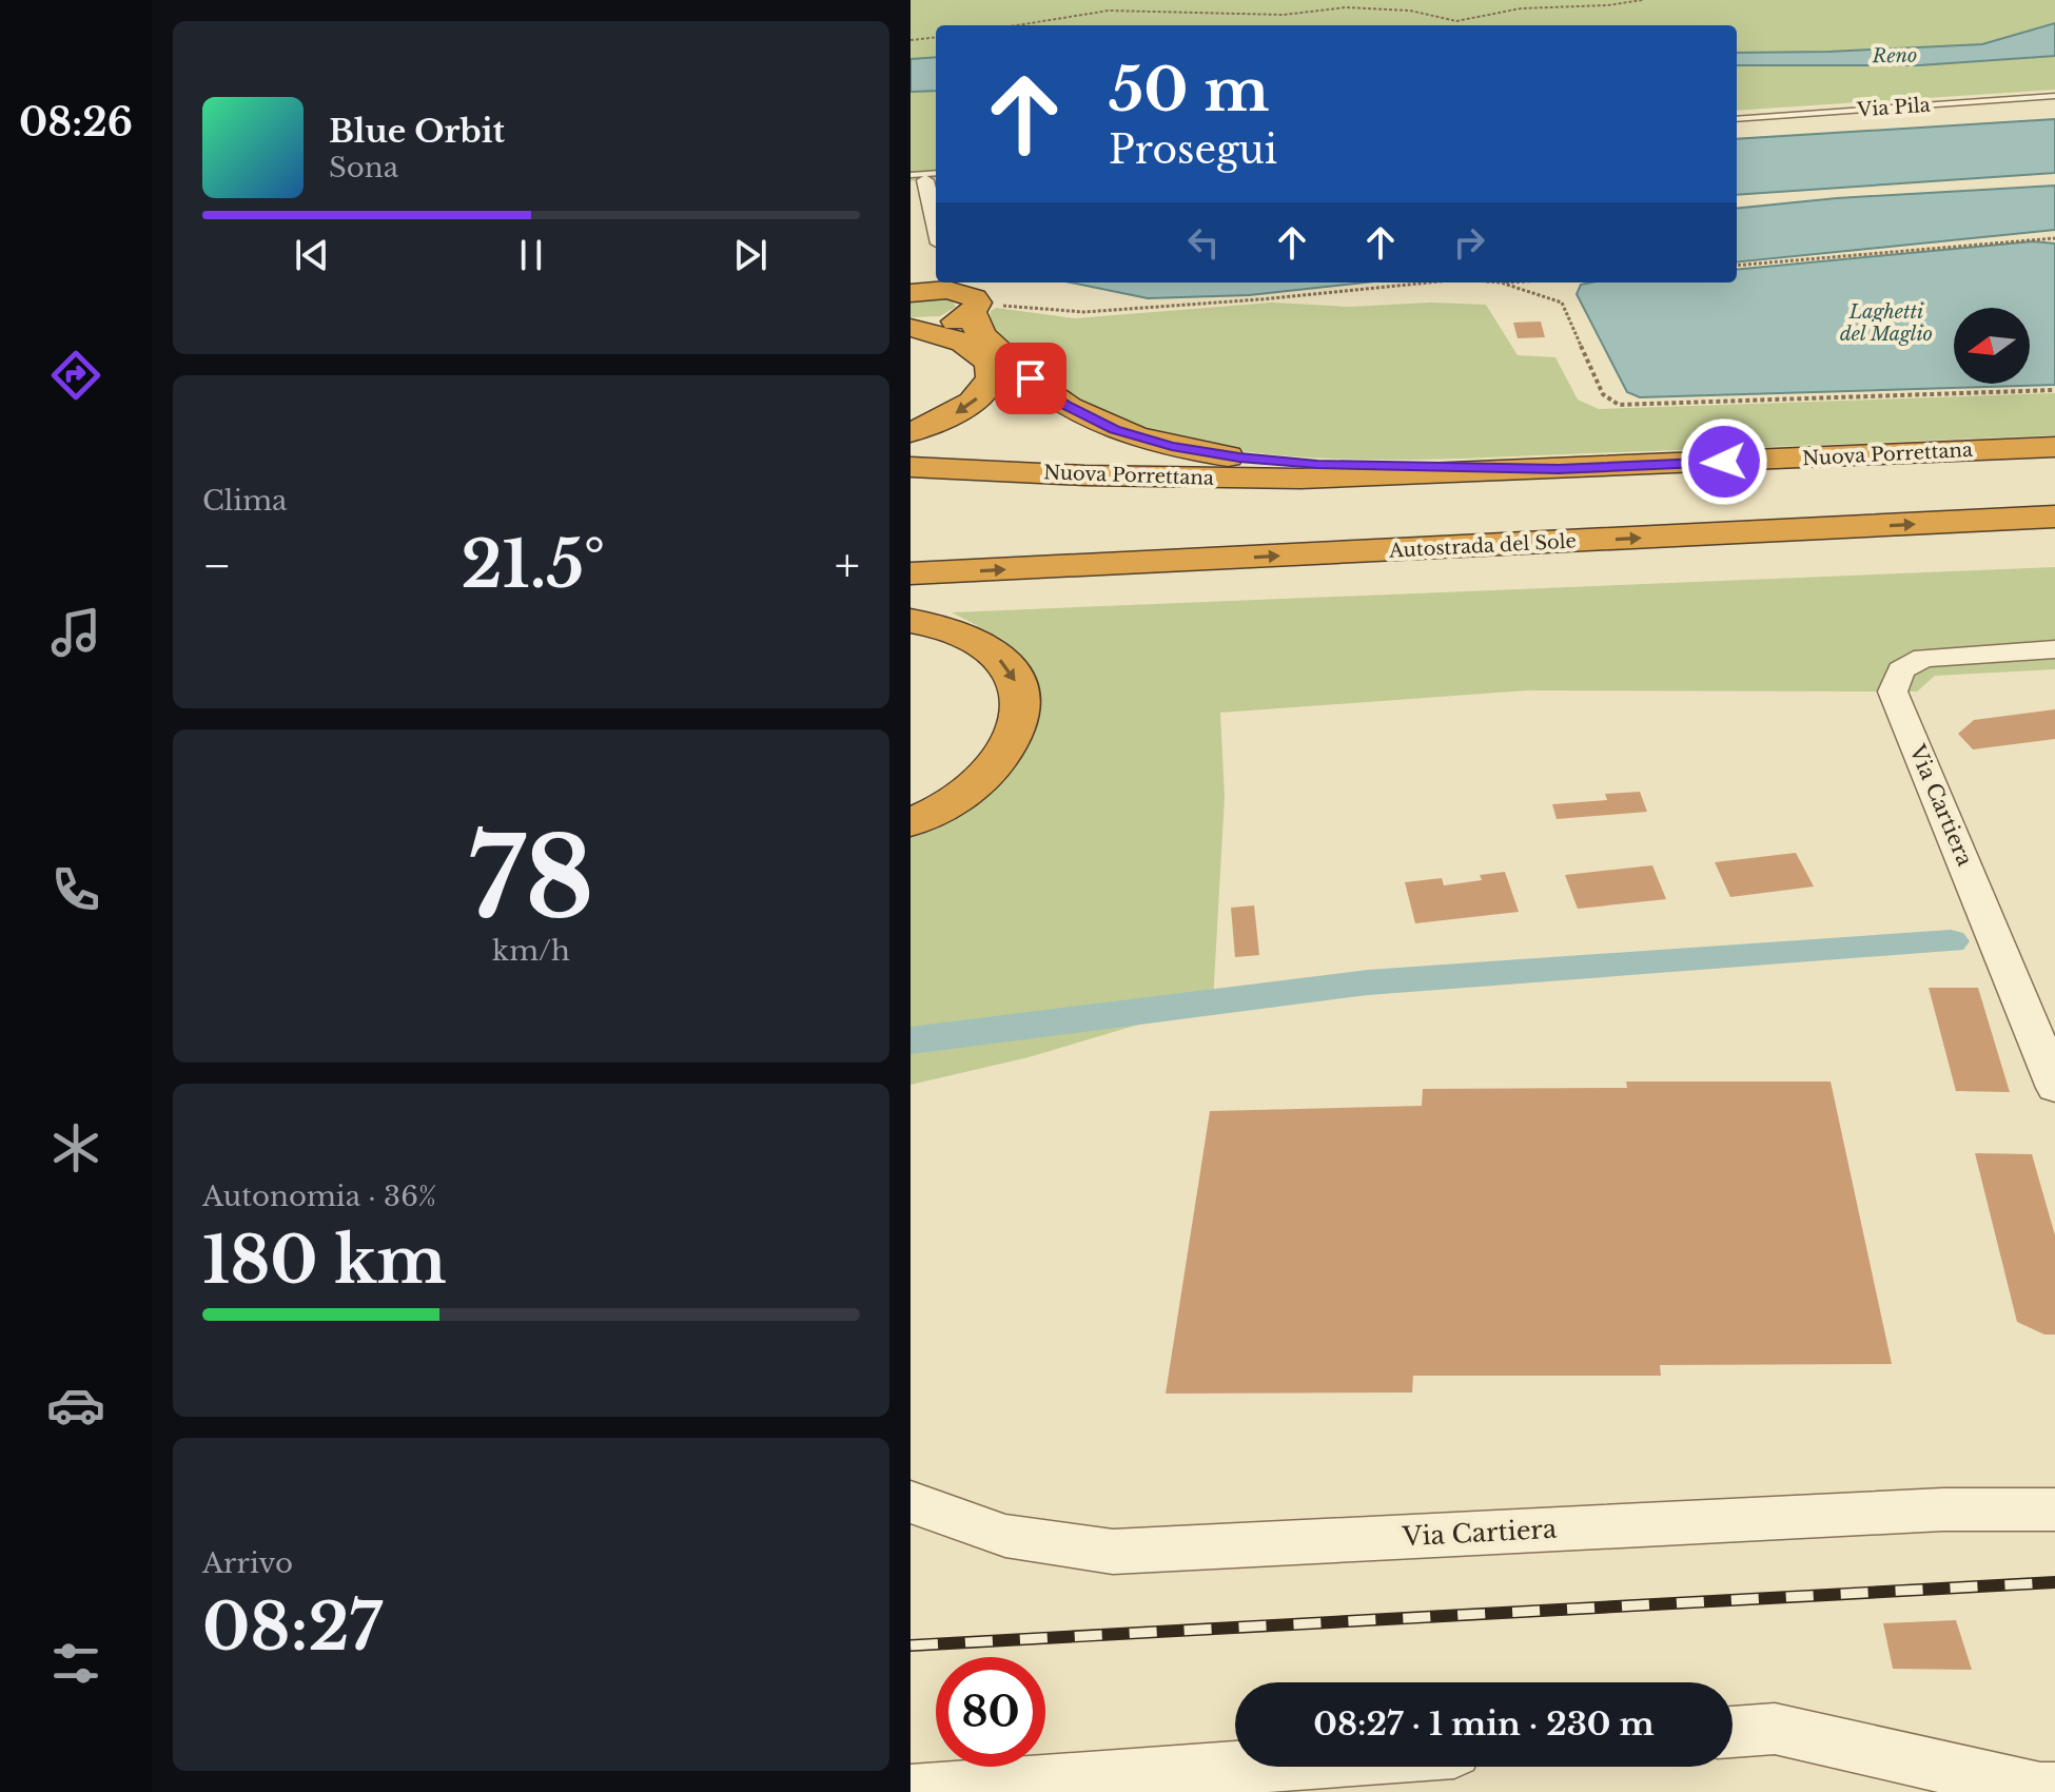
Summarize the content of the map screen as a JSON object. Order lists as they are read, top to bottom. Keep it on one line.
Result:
{"streets":{"highway":["Nuova Porrettana","Autostrada del Sole"],"street":["Via Cartiera"],"lane":["Via Pila"]},"water":["Reno","Laghetti del Maglio"],"north":"left","page":{"tabs":"08:26","turn":["50 m","Prosegui"],"song":["Blue Orbit","Sona"],"tile":["Clima",["78","km/h"],["Autonomia · 36%","180 km"],["Arrivo","08:27"]],"heat":["−","21.5°","+"],"limit":"80","trip":"08:27 · 1 min · 230 m"}}
